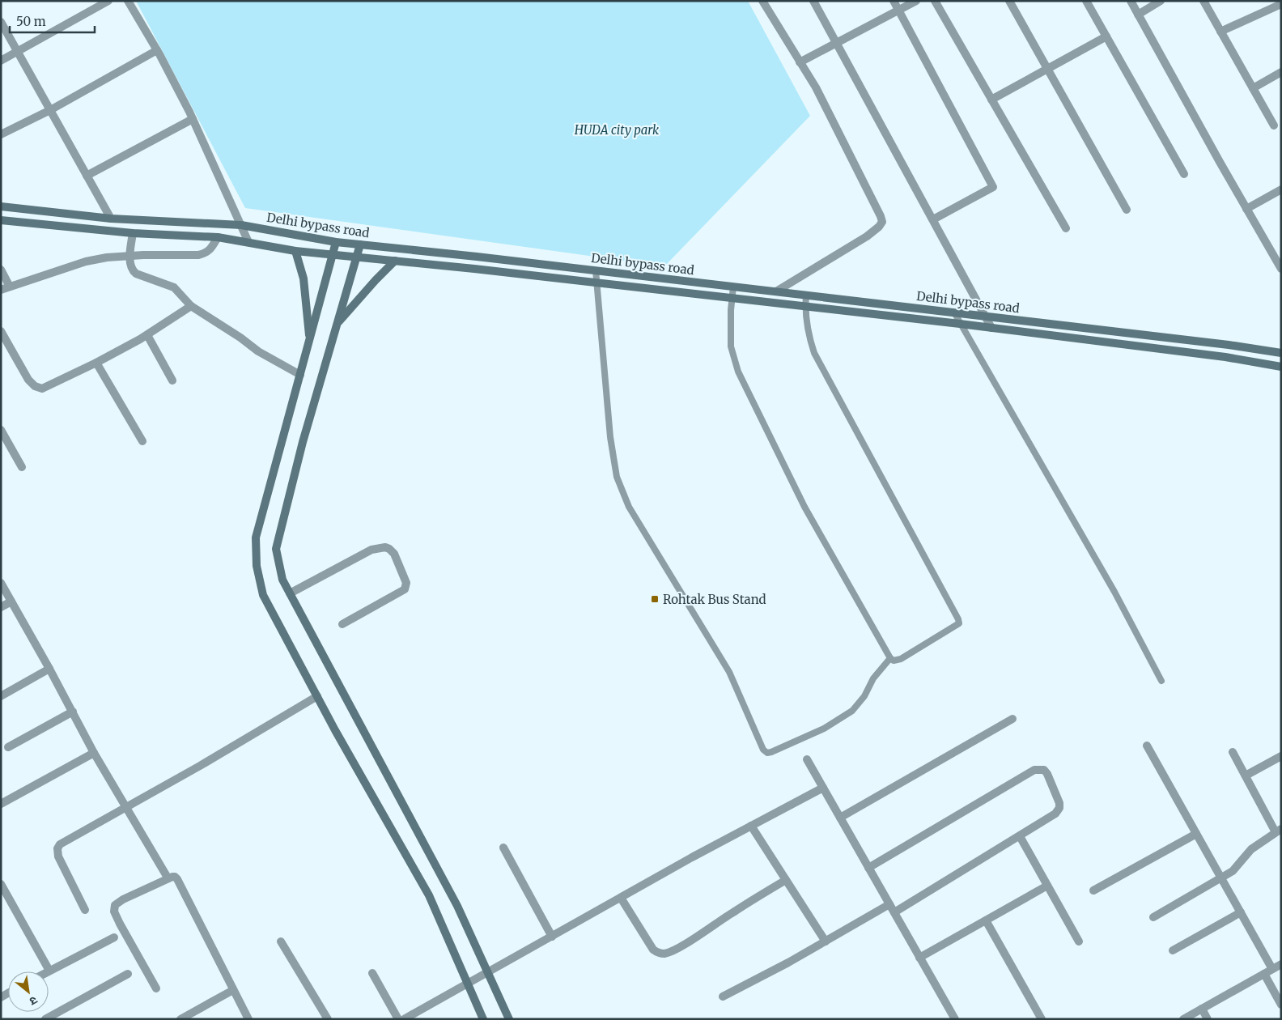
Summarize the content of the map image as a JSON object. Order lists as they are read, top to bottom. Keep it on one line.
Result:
{"streets":{"main road":["Delhi bypass road"]},"parks":["HUDA city park"],"places":{"transit":["Rohtak Bus Stand"]},"scale_bar":"50 m","north":"bottom right"}
